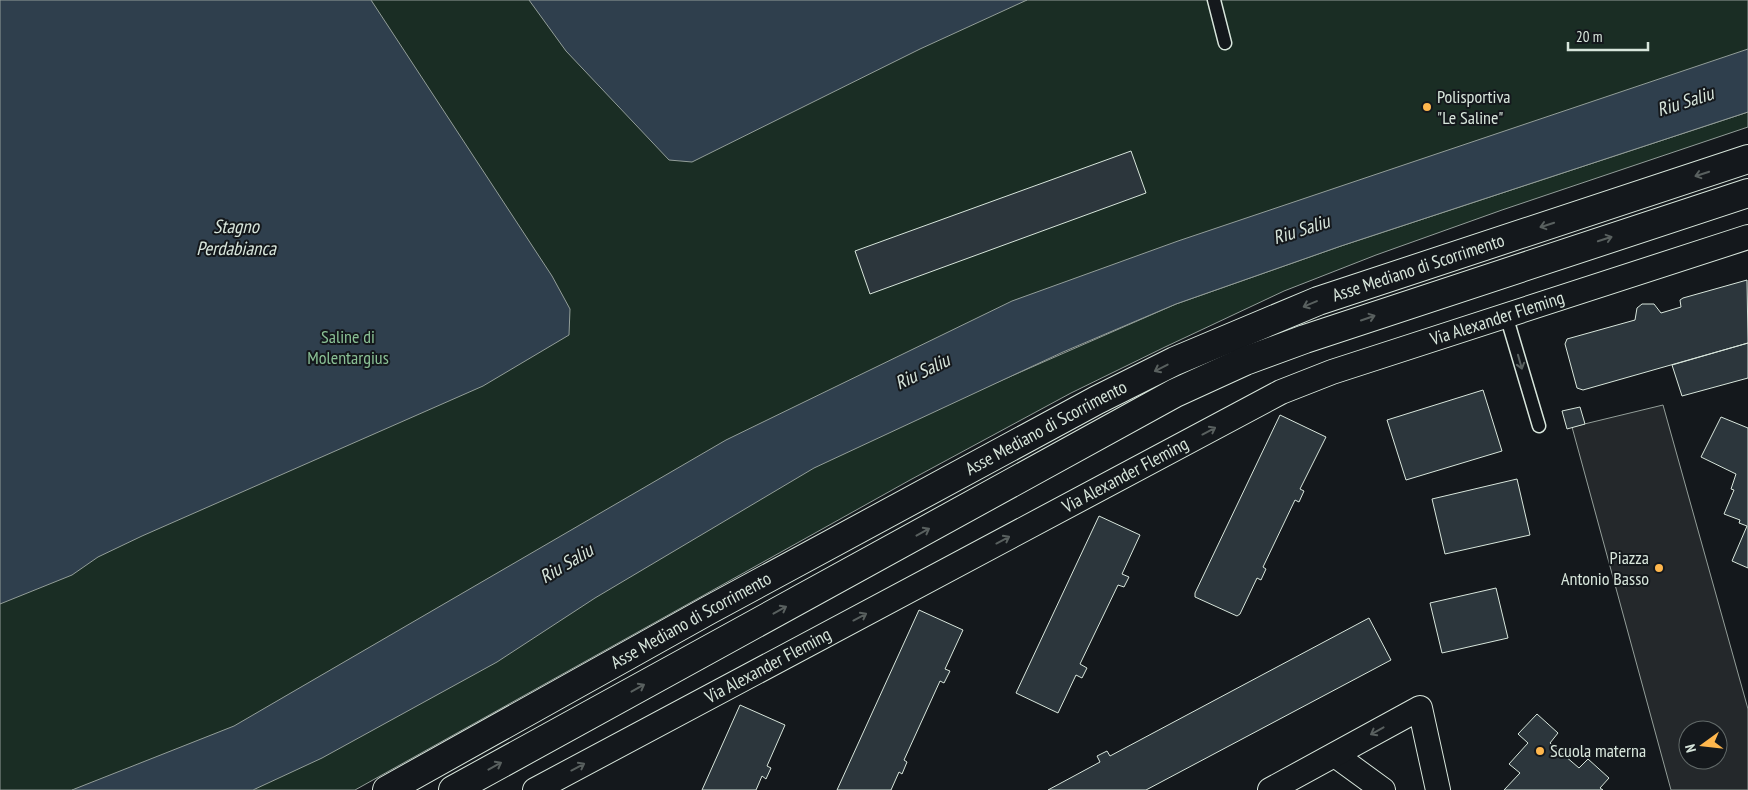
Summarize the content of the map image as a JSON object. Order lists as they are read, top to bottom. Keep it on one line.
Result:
{"streets":{"highway":["Asse Mediano di Scorrimento"],"street":["Via Alexander Fleming"]},"one_way":["Via Alexander Fleming"],"water":["Riu Saliu","Stagno Perdabianca"],"parks":["Saline di Molentargius"],"places":["Polisportiva \"Le Saline\"","Piazza Antonio Basso","Scuola materna"],"scale_bar":"20 m","north":"left"}
